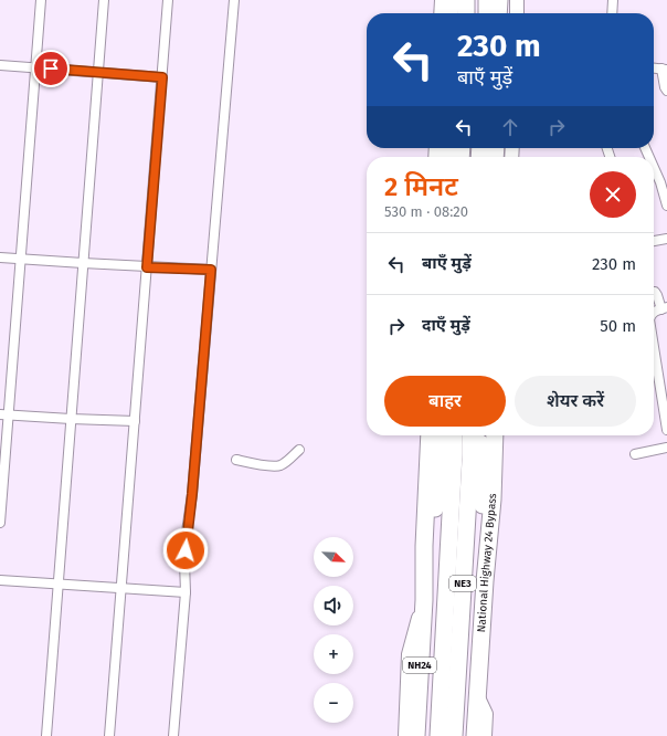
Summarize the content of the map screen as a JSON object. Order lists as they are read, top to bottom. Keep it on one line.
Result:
{"streets":{"highway":["National Highway 24 Bypass","NE3","NH24"]},"north":"bottom right","page":{"turn":["230 m","बाएँ मुड़ें"],"heading":["2 मिनट","530 m · 08:20"],"list":[{"name":"बाएँ मुड़ें","value":"230 m"},{"name":"दाएँ मुड़ें","value":"50 m"}],"buttons":["बाहर","शेयर करें"],"map_buttons":["+","−"]}}
